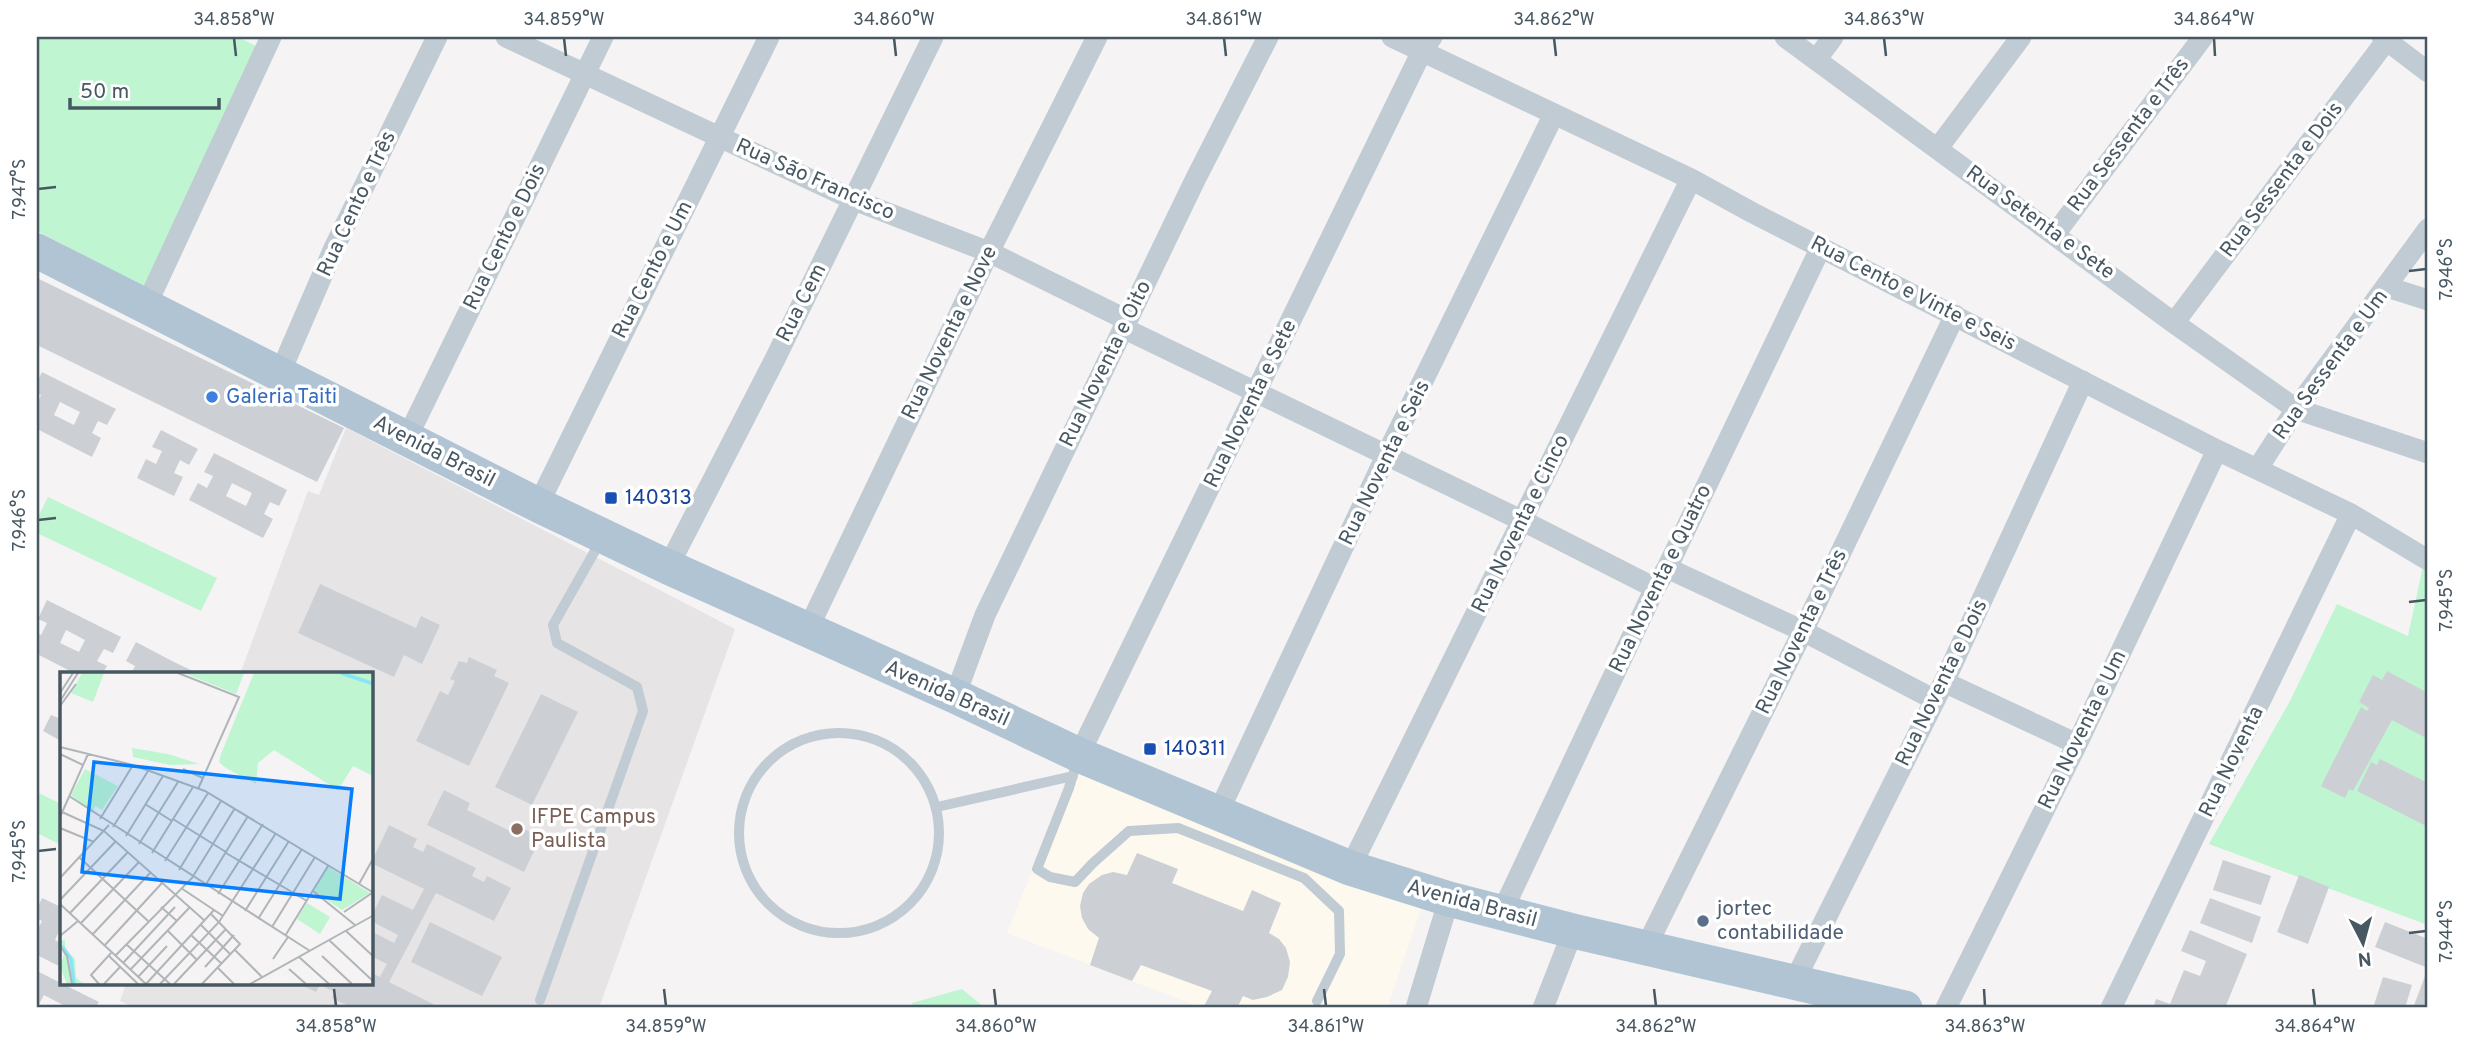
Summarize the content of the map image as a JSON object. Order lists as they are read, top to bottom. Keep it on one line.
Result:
{"streets":{"main road":["Avenida Brasil"],"street":["Rua Sessenta e Três","Rua São Francisco","Rua Sessenta e Dois","Rua Cento e Três","Rua Setenta e Sete","Rua Cento e Dois","Rua Cento e Um","Rua Cento e Vinte e Seis","Rua Cem","Rua Noventa e Nove","Rua Noventa e Oito","Rua Sessenta e Um","Rua Noventa e Sete","Rua Noventa e Seis","Rua Noventa e Cinco","Rua Noventa e Quatro","Rua Noventa e Três","Rua Noventa e Dois","Rua Noventa e Um","Rua Noventa"]},"crossings":[["Rua Sessenta e Três","Rua Setenta e Sete"],["Rua São Francisco","Rua Cento e Dois"],["Rua São Francisco","Rua Cento e Um"],["Rua São Francisco","Rua Cem"],["Rua São Francisco","Rua Noventa e Nove"],["Rua São Francisco","Rua Noventa e Oito"],["Rua São Francisco","Rua Noventa e Sete"],["Rua São Francisco","Rua Noventa e Seis"],["Rua São Francisco","Rua Noventa e Cinco"],["Rua São Francisco","Rua Noventa e Quatro"],["Rua Sessenta e Dois","Rua Setenta e Sete"],["Rua Cento e Três","Avenida Brasil"],["Rua Setenta e Sete","Rua Sessenta e Um"],["Rua Cento e Dois","Avenida Brasil"],["Rua Cento e Um","Avenida Brasil"],["Rua Cento e Vinte e Seis","Rua Sessenta e Um"],["Rua Cento e Vinte e Seis","Rua Noventa e Sete"],["Rua Cento e Vinte e Seis","Rua Noventa e Seis"],["Rua Cento e Vinte e Seis","Rua Noventa e Cinco"],["Rua Cento e Vinte e Seis","Rua Noventa e Quatro"],["Rua Cento e Vinte e Seis","Rua Noventa e Três"],["Rua Cento e Vinte e Seis","Rua Noventa e Dois"],["Rua Cento e Vinte e Seis","Rua Noventa e Um"],["Rua Cento e Vinte e Seis","Rua Noventa"],["Rua Cem","Avenida Brasil"],["Rua Noventa e Nove","Avenida Brasil"],["Rua Noventa e Oito","Avenida Brasil"],["Rua Noventa e Sete","Avenida Brasil"],["Avenida Brasil","Rua Noventa e Seis"],["Avenida Brasil","Rua Noventa e Cinco"],["Avenida Brasil","Rua Noventa e Quatro"],["Avenida Brasil","Rua Noventa e Três"],["Avenida Brasil","Rua Noventa e Dois"]],"places":{"other":["Galeria Taiti","IFPE Campus Paulista","jortec contabilidade"],"transit":["140313","140311"]},"scale_bar":"50 m","north":"bottom","coordinates":["34.858°W","34.859°W","34.860°W","34.861°W","34.862°W","34.863°W","34.864°W","7.947°S","7.946°S","7.945°S","7.944°S"]}
